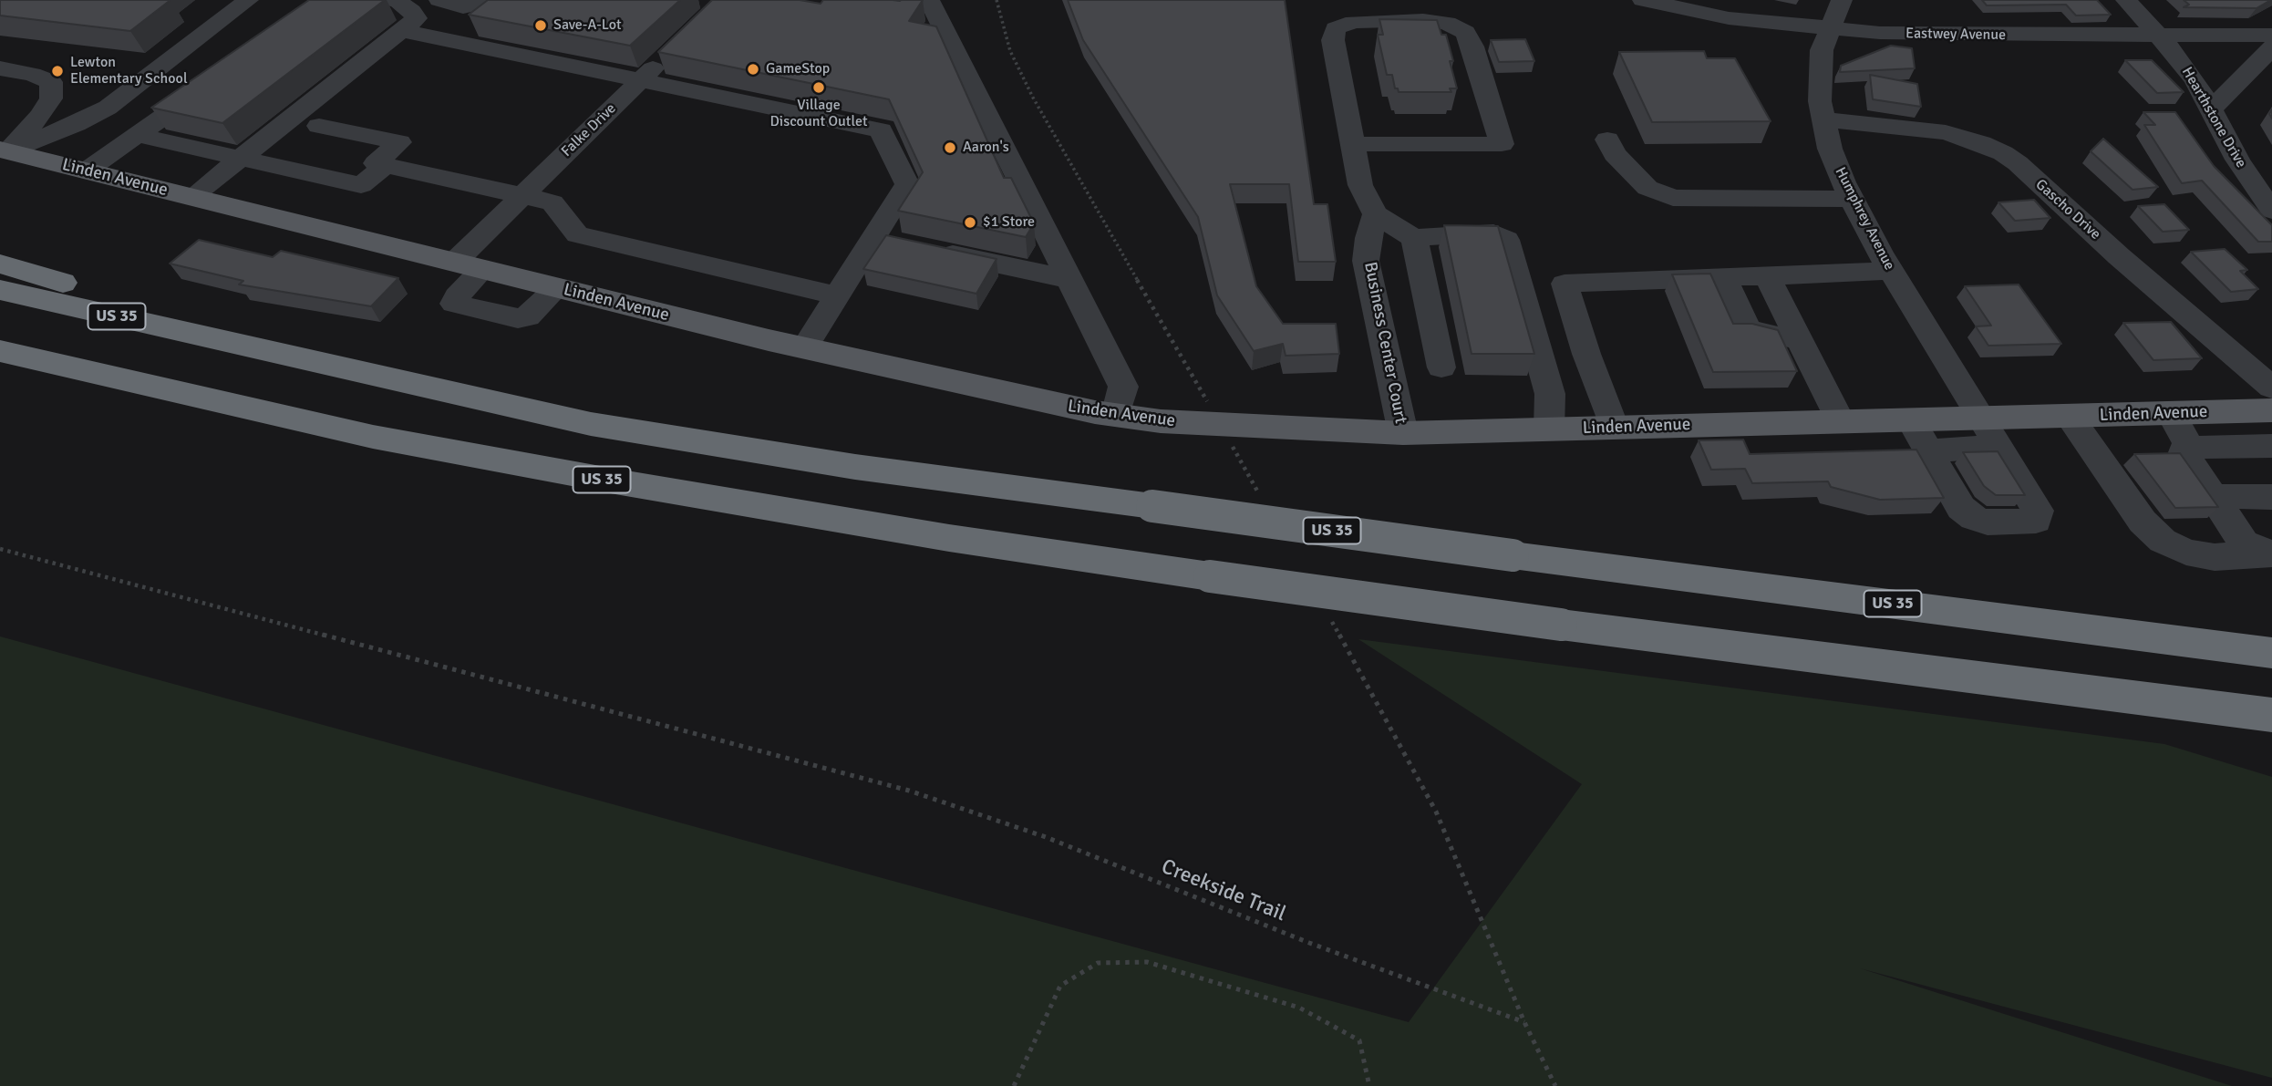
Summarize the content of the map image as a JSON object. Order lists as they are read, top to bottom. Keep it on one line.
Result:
{"streets":{"highway":["US 35"],"main road":["Linden Avenue"],"street":["Eastwey Avenue","Hearthstone Drive","Falke Drive","Gascho Drive","Humphrey Avenue","Business Center Court"],"path":["Creekside Trail"]},"crossings":[["Eastwey Avenue","Hearthstone Drive"],["Eastwey Avenue","Humphrey Avenue"],["Falke Drive","Linden Avenue"],["Linden Avenue","Humphrey Avenue"],["Linden Avenue","Business Center Court"],["Gascho Drive","Humphrey Avenue"]],"places":["Save-A-Lot","GameStop","Lewton Elementary School","Village Discount Outlet","Aaron's","$1 Store"]}
